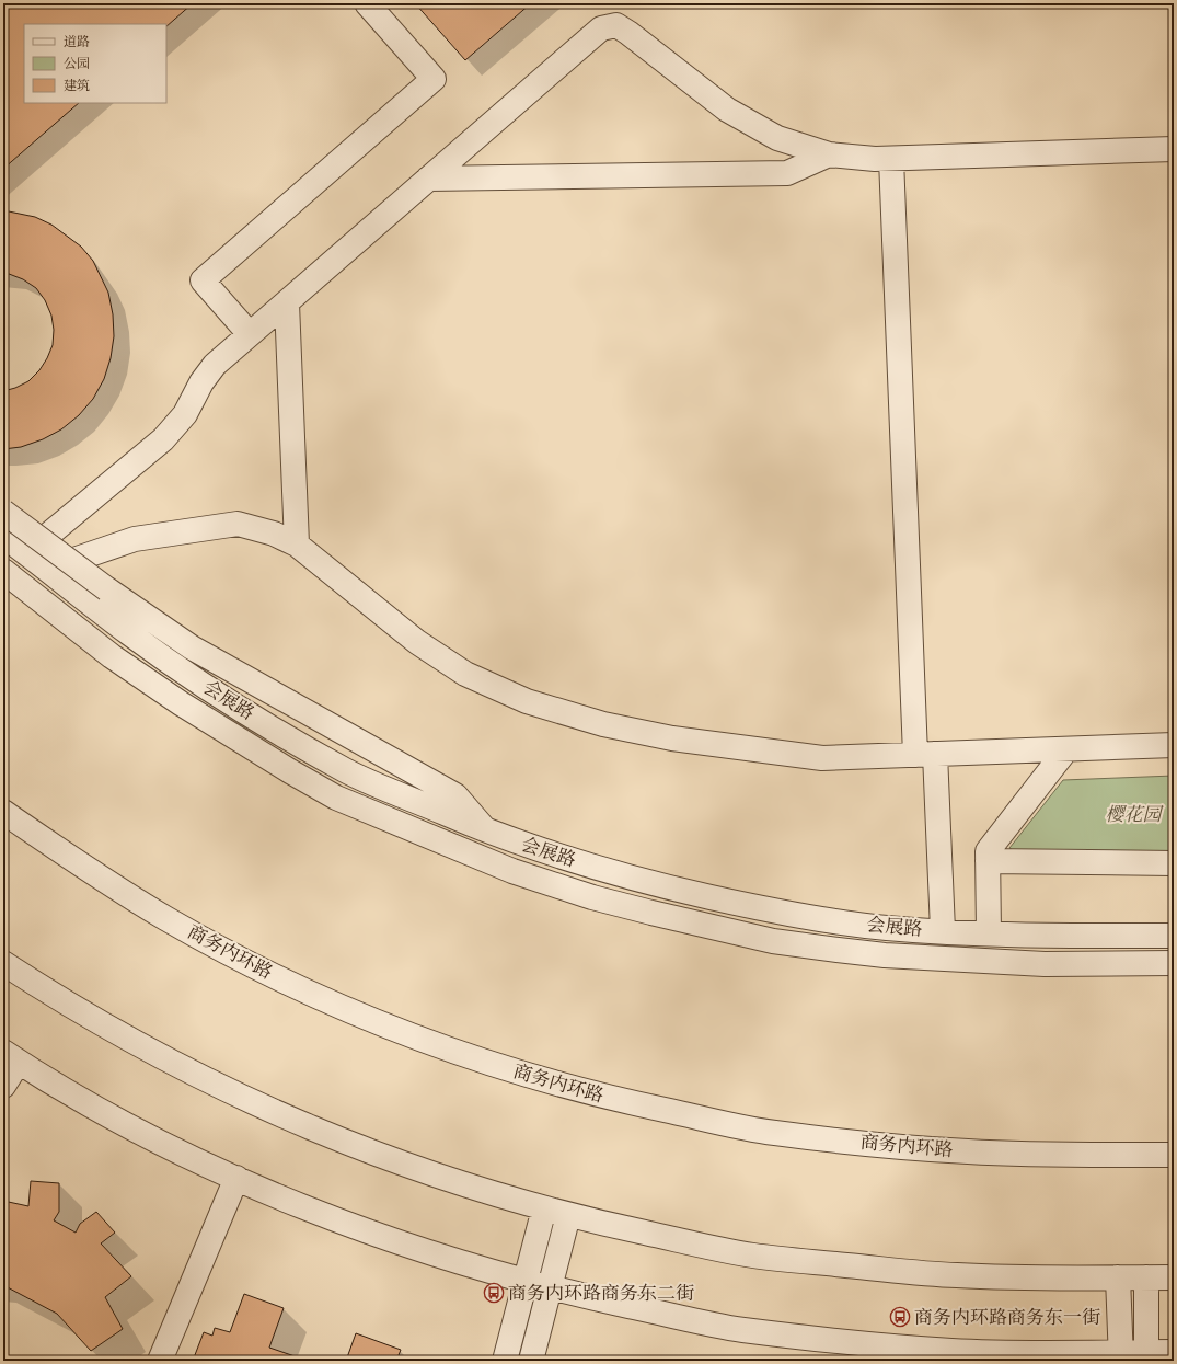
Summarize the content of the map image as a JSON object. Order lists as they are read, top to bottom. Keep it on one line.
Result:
{"streets":{"street":["会展路","商务内环路"]},"parks":["樱花园"],"places":{"bus stop":["商务内环路商务东二街","商务内环路商务东一街"]},"legend":["道路","公园","建筑"]}
